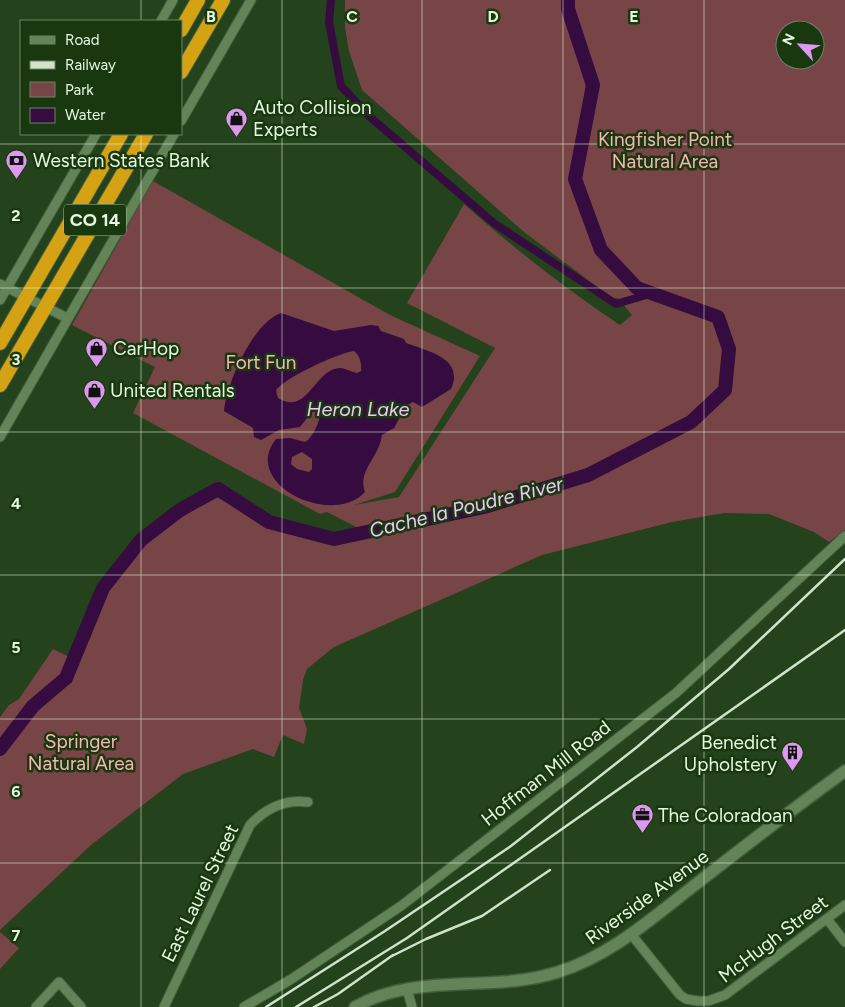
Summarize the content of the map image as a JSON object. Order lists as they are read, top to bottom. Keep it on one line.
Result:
{"streets":{"highway":["CO 14"],"main road":["Riverside Avenue"],"street":["Hoffman Mill Road","East Laurel Street","McHugh Street"]},"crossings":[["Riverside Avenue","McHugh Street"]],"water":["Heron Lake","Cache la Poudre River"],"parks":["Kingfisher Point Natural Area","Fort Fun","Springer Natural Area"],"places":{"shop":["Auto Collision Experts","CarHop","United Rentals"],"bank":["Western States Bank"],"building":["Benedict Upholstery"],"office":["The Coloradoan"]},"legend":["Road","Railway","Park","Water"],"north":"top left","grid":{"columns":["B","C","D","E"],"rows":["2","3","4","5","6","7"]}}
